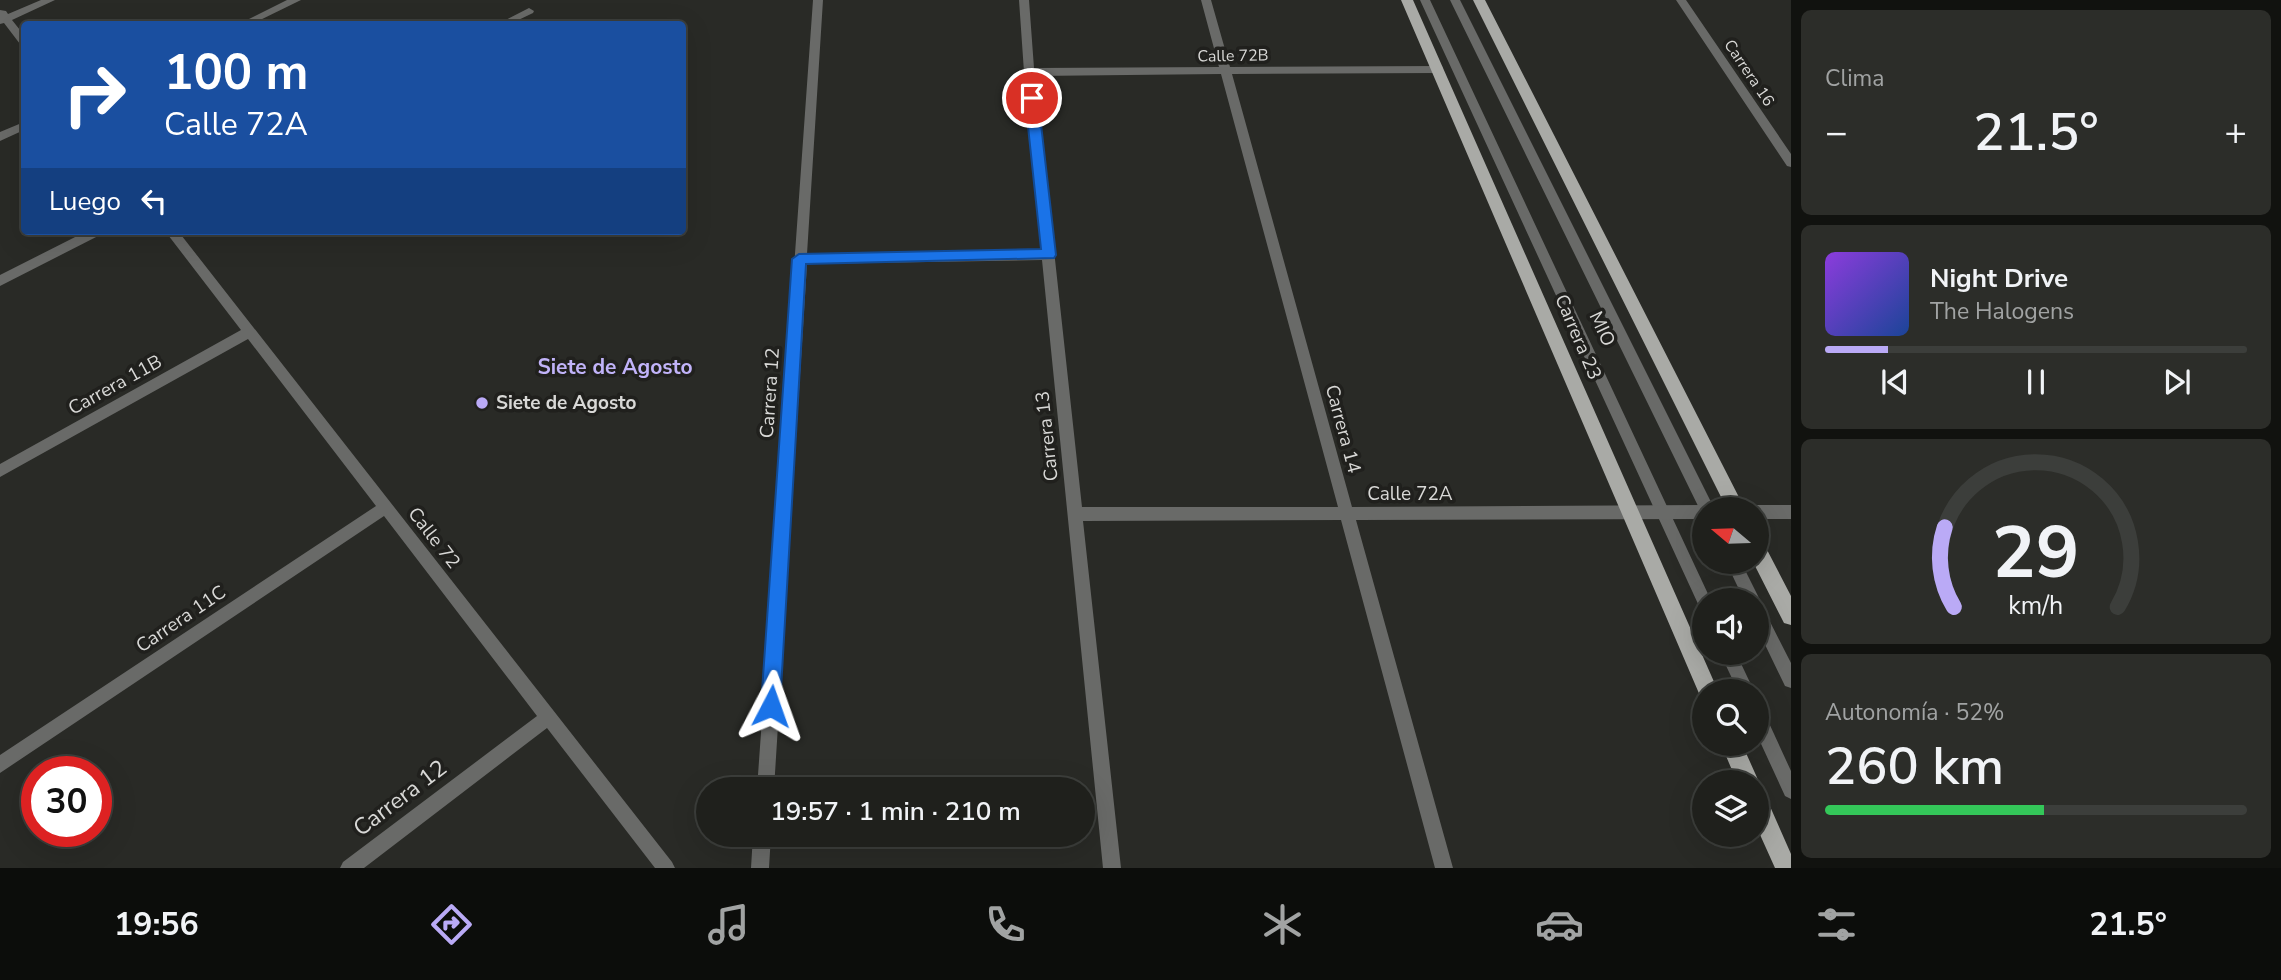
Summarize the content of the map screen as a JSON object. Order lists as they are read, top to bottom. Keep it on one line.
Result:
{"streets":{"main road":["Carrera 23"],"street":["Calle 72B","Carrera 16","MIO","Carrera 11B","Carrera 12","Carrera 14","Carrera 13","Calle 72A","Calle 72","Carrera 11C"]},"crossings":[["Calle 72B","Carrera 23"],["Calle 72B","Carrera 14"],["Calle 72B","Carrera 13"],["MIO","Calle 72A"],["Carrera 23","Calle 72A"],["Carrera 11B","Calle 72"],["Carrera 12","Calle 72"],["Carrera 14","Calle 72A"],["Carrera 13","Calle 72A"],["Calle 72","Carrera 11C"]],"districts":["Siete de Agosto"],"places":["Siete de Agosto"],"north":"left","page":{"tile":["Clima",["Autonomía · 52%","260 km"]],"turn":["100 m","Calle 72A"],"heat":["−","21.5°","+"],"then":"Luego","song":["Night Drive","The Halogens"],"limit":"30","trip":"19:57 · 1 min · 210 m","tabs":["19:56","21.5°"],"gauge":["29","km/h"]}}
